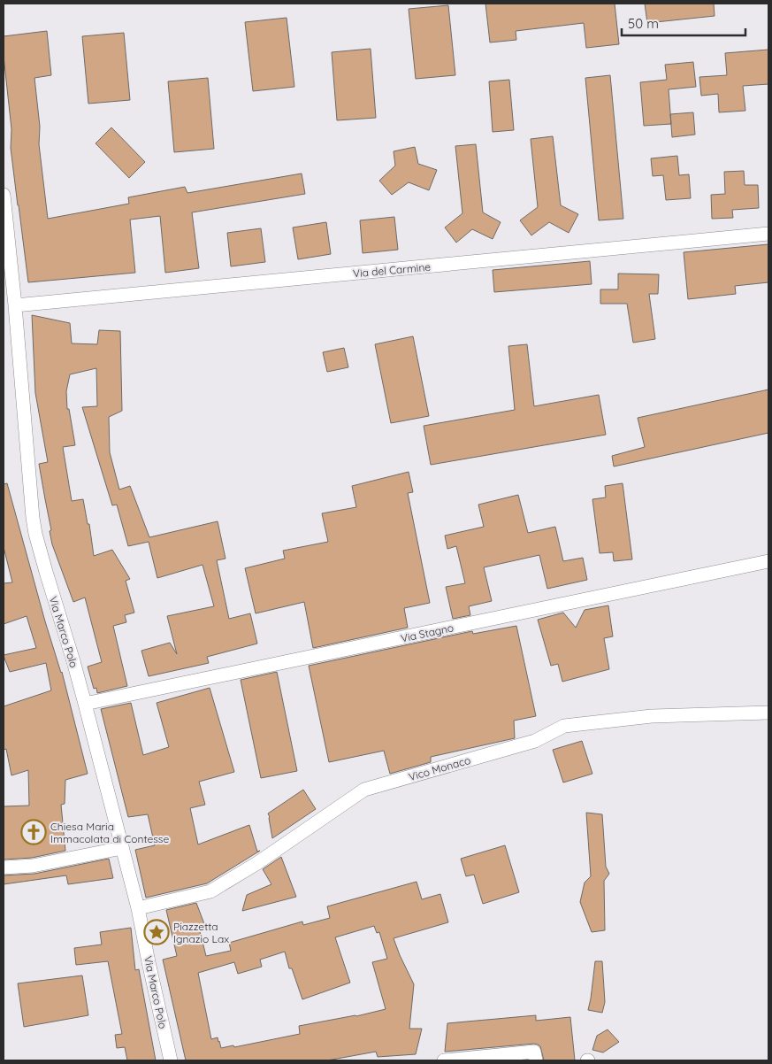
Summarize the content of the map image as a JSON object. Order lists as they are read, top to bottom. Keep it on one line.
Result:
{"streets":{"street":["Via del Carmine","Via Marco Polo","Via Stagno","Vico Monaco"]},"crossings":[["Via del Carmine","Via Marco Polo"],["Via Marco Polo","Via Stagno"],["Via Marco Polo","Vico Monaco"]],"places":{"church":["Chiesa Maria Immacolata di Contesse"],"place":["Piazzetta Ignazio Lax"]},"scale_bar":"50 m"}
